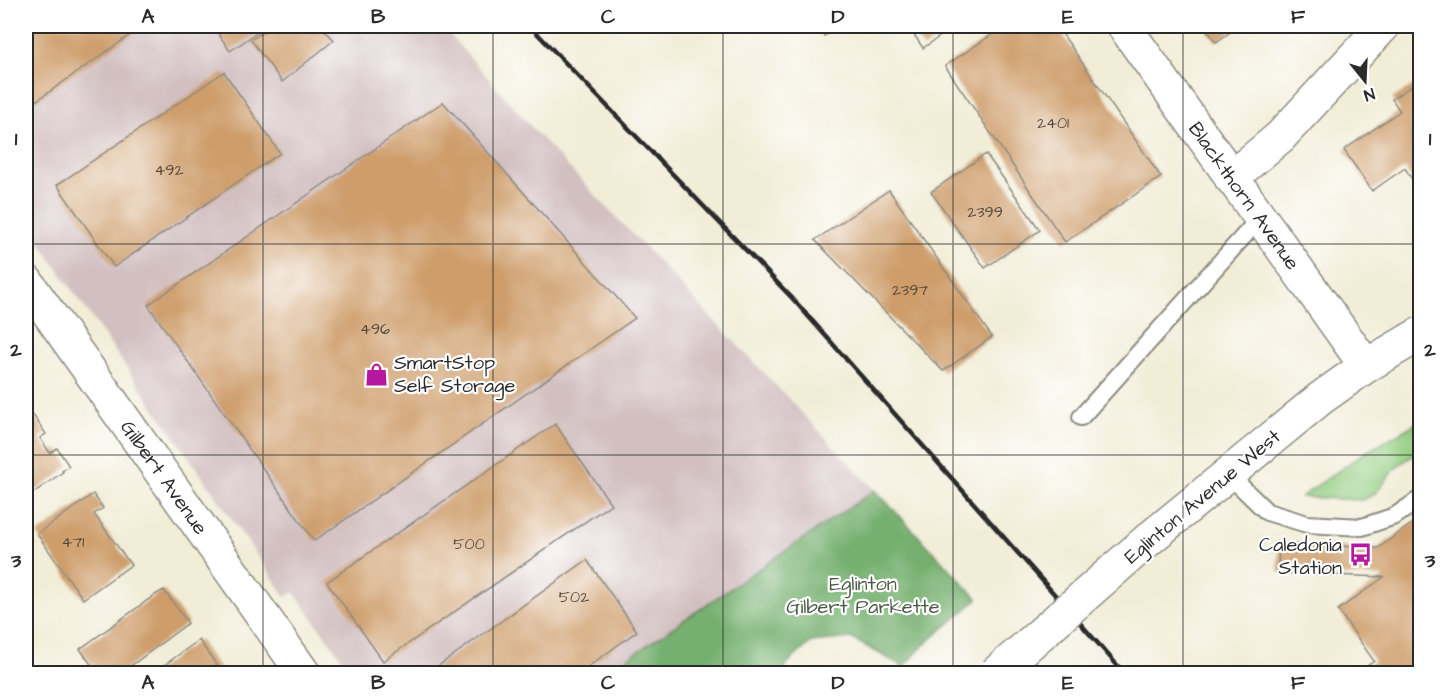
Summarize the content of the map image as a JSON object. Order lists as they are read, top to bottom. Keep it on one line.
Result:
{"streets":{"street":["Blackthorn Avenue","Gilbert Avenue","Eglinton Avenue West"]},"crossings":[["Blackthorn Avenue","Eglinton Avenue West"]],"parks":["Eglinton Gilbert Parkette"],"places":{"shop":["SmartStop Self Storage"],"bus stop":["Caledonia Station"]},"house_numbers":["2401","492","2399","2397","496","471","500","502"],"north":"bottom","grid":{"columns":["A","B","C","D","E","F"],"rows":["1","2","3"]}}
